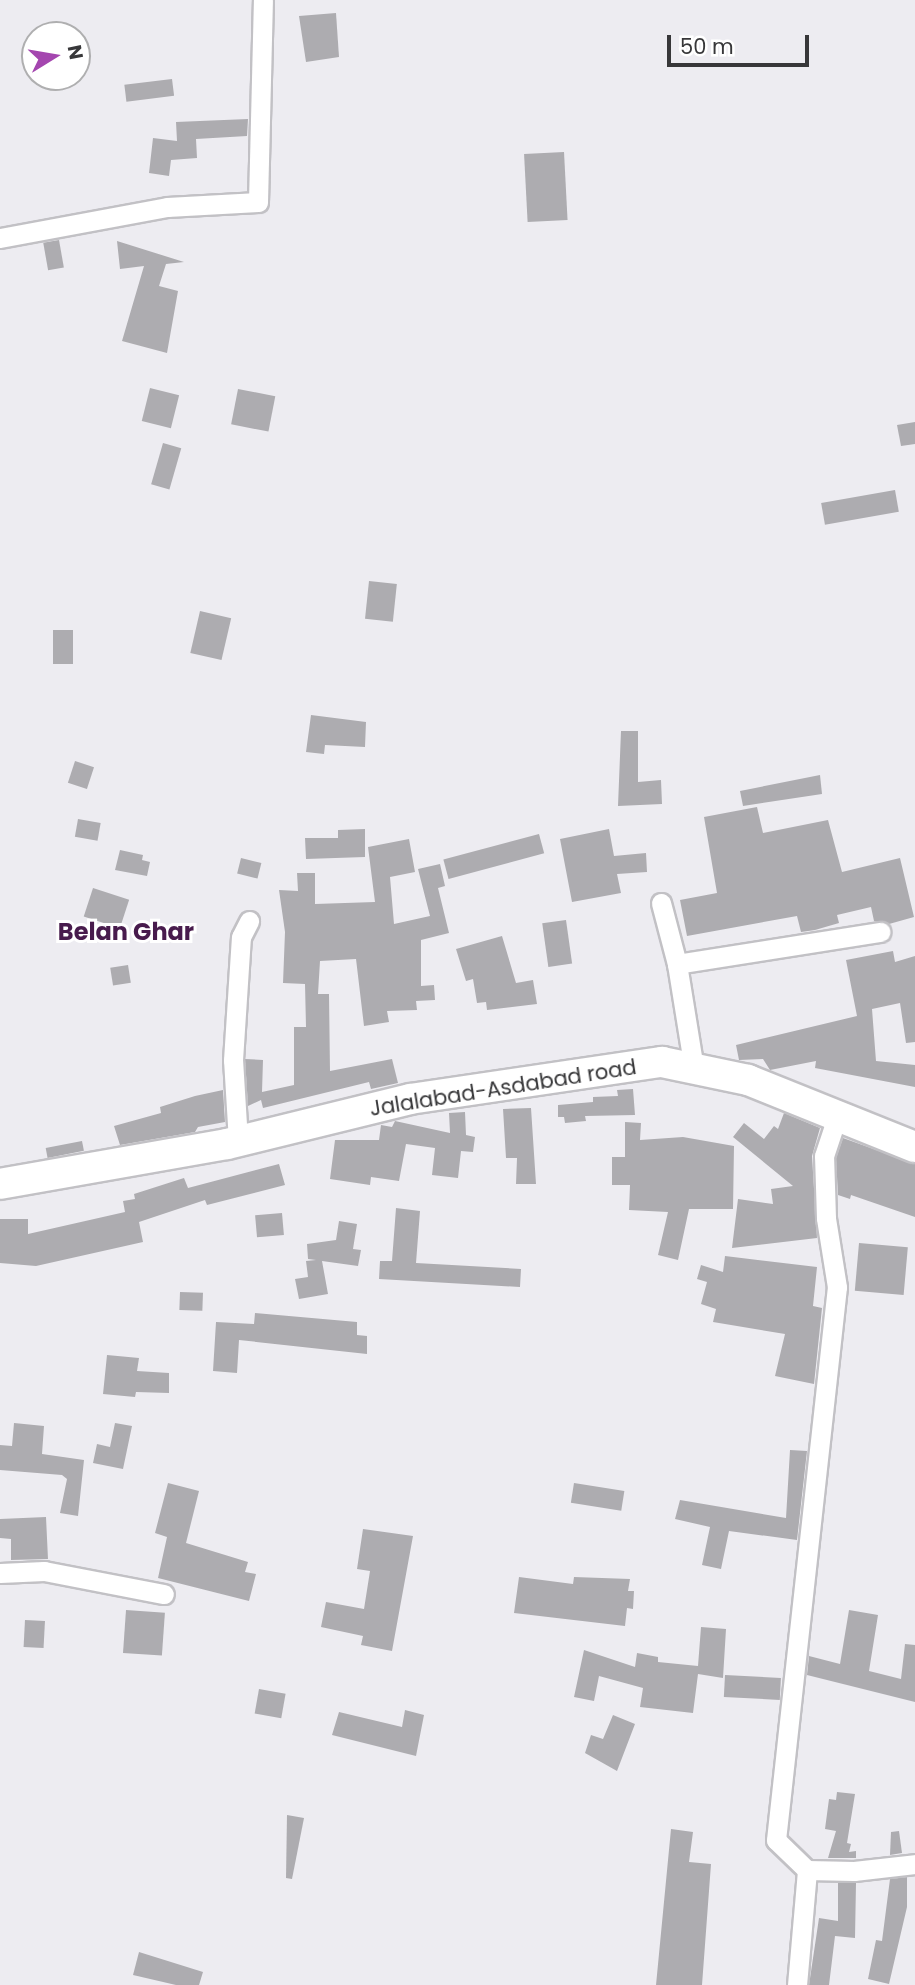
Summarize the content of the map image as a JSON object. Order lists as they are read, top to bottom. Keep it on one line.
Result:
{"streets":{"main road":["Jalalabad-Asdabad road"]},"districts":["Belan Ghar"],"scale_bar":"50 m","north":"right"}
